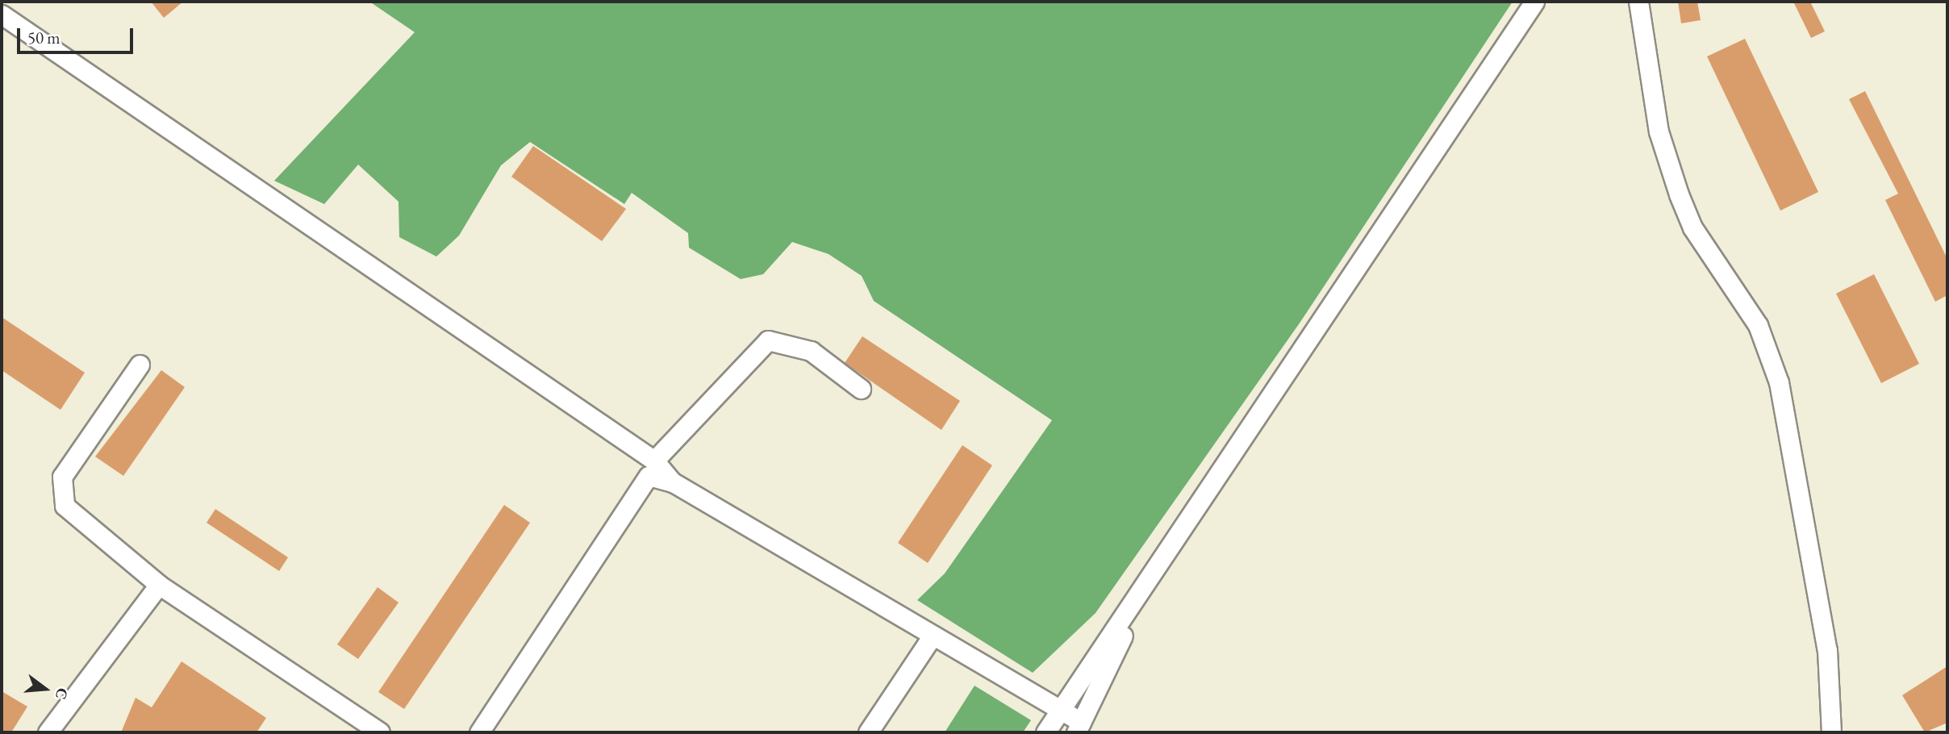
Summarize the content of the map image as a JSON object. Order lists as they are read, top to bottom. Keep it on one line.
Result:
{"scale_bar":"50 m","north":"right"}
